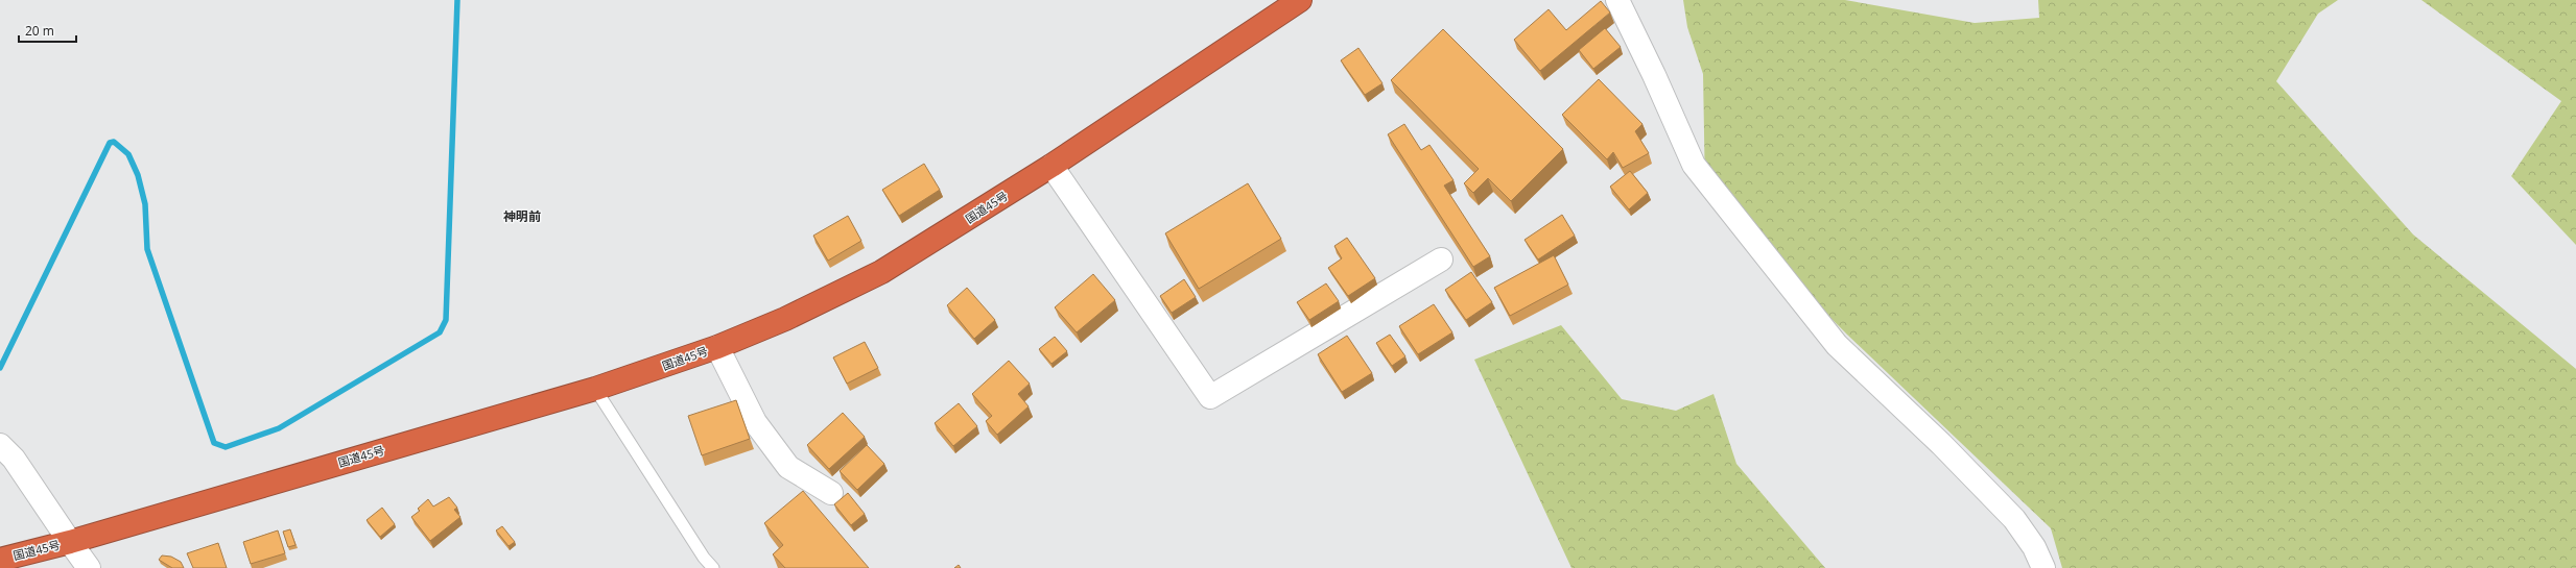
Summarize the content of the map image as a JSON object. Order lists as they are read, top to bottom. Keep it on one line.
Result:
{"streets":{"highway":["国道45号"]},"districts":["神明前"],"scale_bar":"20 m"}
